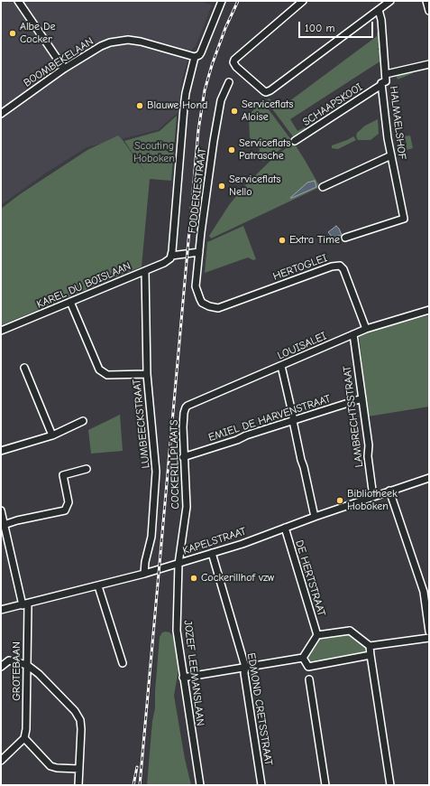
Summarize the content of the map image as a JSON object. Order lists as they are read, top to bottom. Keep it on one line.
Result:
{"streets":{"street":["BOOMBEKELAAN","SCHAAPSKOOI","HALMAELSHOF","FODDERIESTRAAT","HERTOGLEI","KAREL DU BOISLAAN","LOUISALEI","LAMBRECHTSSTRAAT","EMIEL DE HARVENSTRAAT","LUMBEECKSTRAAT","COCKERILLPLAATS","KAPELSTRAAT","DE HERTSTRAAT","GROTEBAAN","JOZEF LEEMANSLAAN","EDMOND CRETSSTRAAT"]},"crossings":[["SCHAAPSKOOI","HALMAELSHOF"],["FODDERIESTRAAT","HERTOGLEI"],["HERTOGLEI","LOUISALEI"],["KAREL DU BOISLAAN","LUMBEECKSTRAAT"],["LOUISALEI","LAMBRECHTSSTRAAT"],["LOUISALEI","COCKERILLPLAATS"],["LAMBRECHTSSTRAAT","EMIEL DE HARVENSTRAAT"],["LAMBRECHTSSTRAAT","KAPELSTRAAT"],["EMIEL DE HARVENSTRAAT","COCKERILLPLAATS"],["LUMBEECKSTRAAT","KAPELSTRAAT"],["COCKERILLPLAATS","KAPELSTRAAT"],["COCKERILLPLAATS","JOZEF LEEMANSLAAN"],["KAPELSTRAAT","DE HERTSTRAAT"],["KAPELSTRAAT","GROTEBAAN"],["KAPELSTRAAT","JOZEF LEEMANSLAAN"],["KAPELSTRAAT","EDMOND CRETSSTRAAT"]],"parks":["Scouting Hoboken"],"places":["Albe De Cocker","Blauwe Hond","Serviceflats Aloise","Serviceflats Patrasche","Serviceflats Nello","Extra Time","Bibliotheek Hoboken","Cockerillhof vzw"],"scale_bar":"100 m"}
